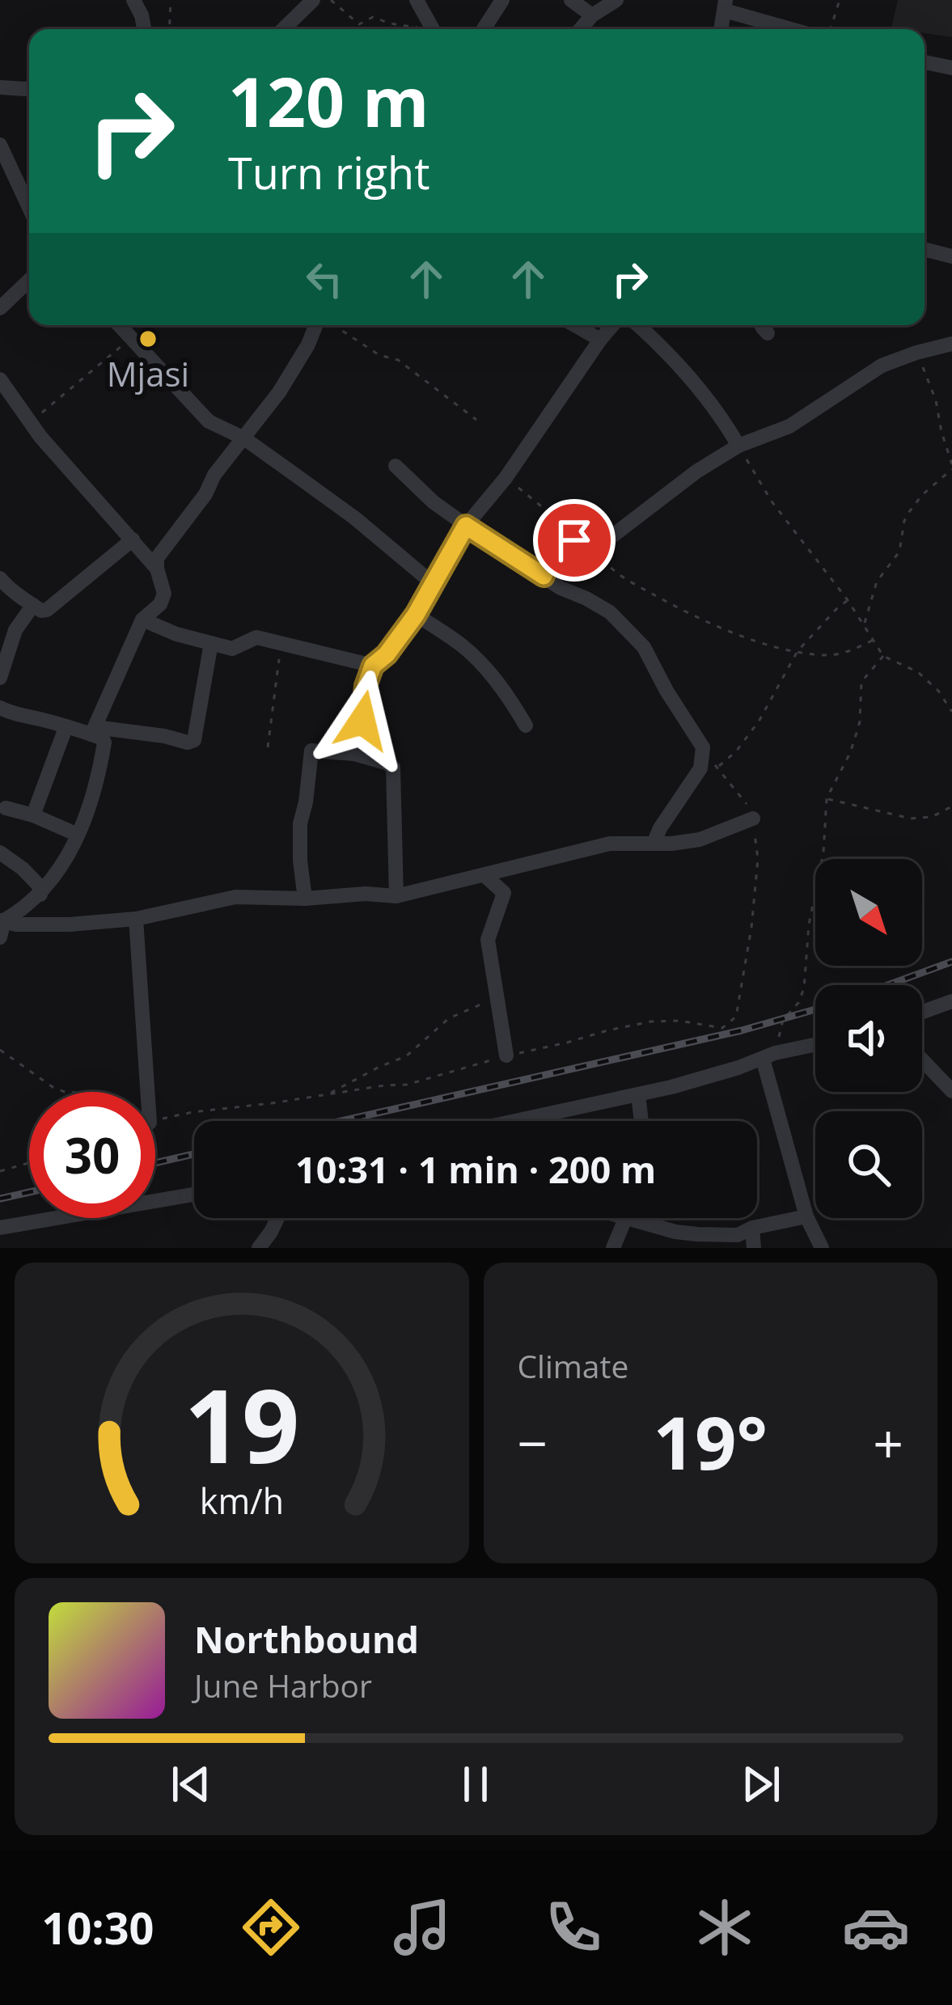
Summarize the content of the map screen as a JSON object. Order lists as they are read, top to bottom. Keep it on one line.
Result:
{"places":["Mjasi"],"north":"bottom right","page":{"turn":["120 m","Turn right"],"limit":"30","trip":"10:31 · 1 min · 200 m","tile":"Climate","heat":["−","19°","+"],"song":["Northbound","June Harbor"],"tabs":"10:30","gauge":["19","km/h"]}}
